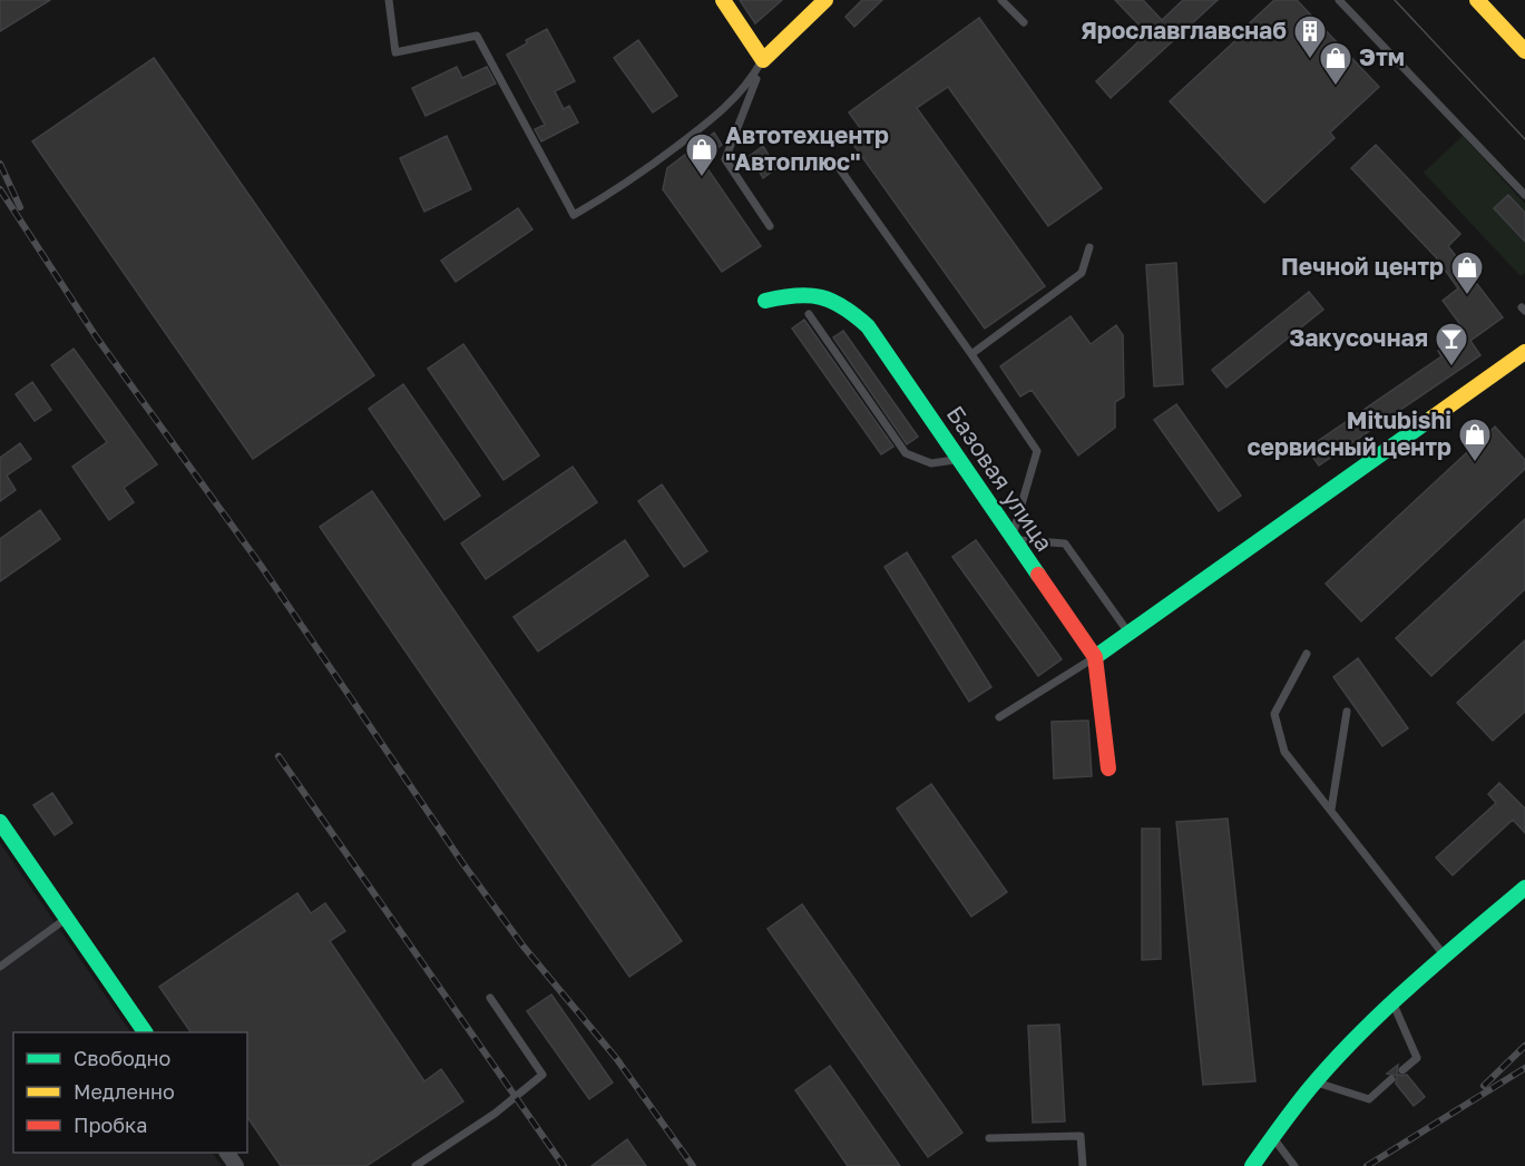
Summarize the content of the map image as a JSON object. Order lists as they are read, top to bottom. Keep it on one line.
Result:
{"streets":{"street":["Базовая улица"]},"places":{"building":["Ярославглавснаб"],"shop":["Этм","Автотехцентр \"Автоплюс\"","Печной центр","Mitubishi сервисный центр"],"bar":["Закусочная"]},"legend":["Свободно","Медленно","Пробка"]}
